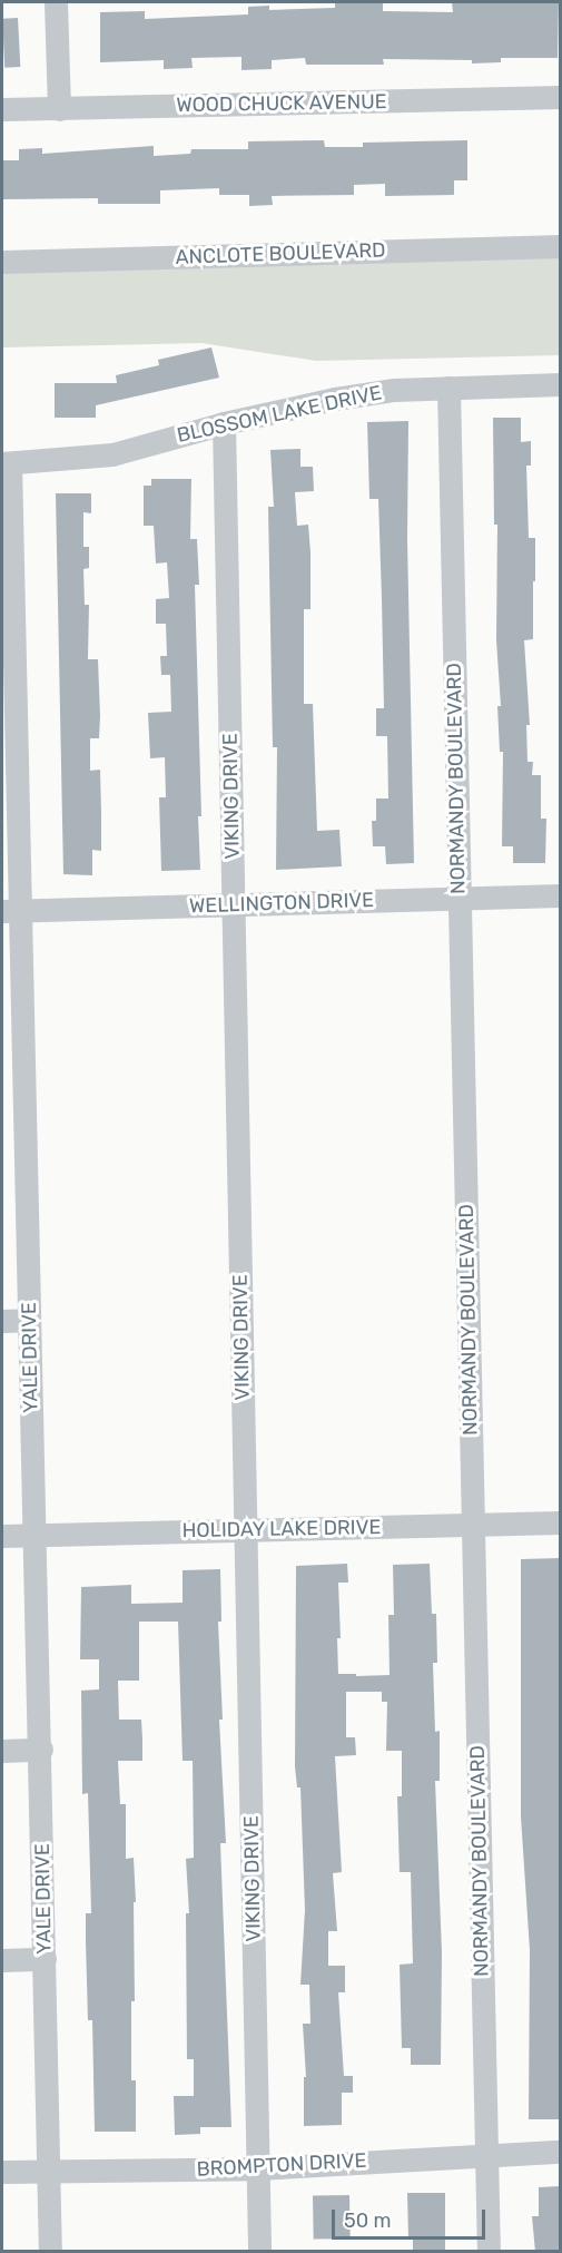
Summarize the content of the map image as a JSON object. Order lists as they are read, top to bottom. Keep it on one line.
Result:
{"streets":{"street":["WOOD CHUCK AVENUE","ANCLOTE BOULEVARD","BLOSSOM LAKE DRIVE","NORMANDY BOULEVARD","VIKING DRIVE","WELLINGTON DRIVE","YALE DRIVE","HOLIDAY LAKE DRIVE","BROMPTON DRIVE"]},"crossings":[["BLOSSOM LAKE DRIVE","NORMANDY BOULEVARD"],["BLOSSOM LAKE DRIVE","VIKING DRIVE"],["BLOSSOM LAKE DRIVE","YALE DRIVE"],["NORMANDY BOULEVARD","WELLINGTON DRIVE"],["NORMANDY BOULEVARD","HOLIDAY LAKE DRIVE"],["NORMANDY BOULEVARD","BROMPTON DRIVE"],["VIKING DRIVE","WELLINGTON DRIVE"],["VIKING DRIVE","HOLIDAY LAKE DRIVE"],["VIKING DRIVE","BROMPTON DRIVE"],["WELLINGTON DRIVE","YALE DRIVE"],["YALE DRIVE","HOLIDAY LAKE DRIVE"],["YALE DRIVE","BROMPTON DRIVE"]],"scale_bar":"50 m"}
